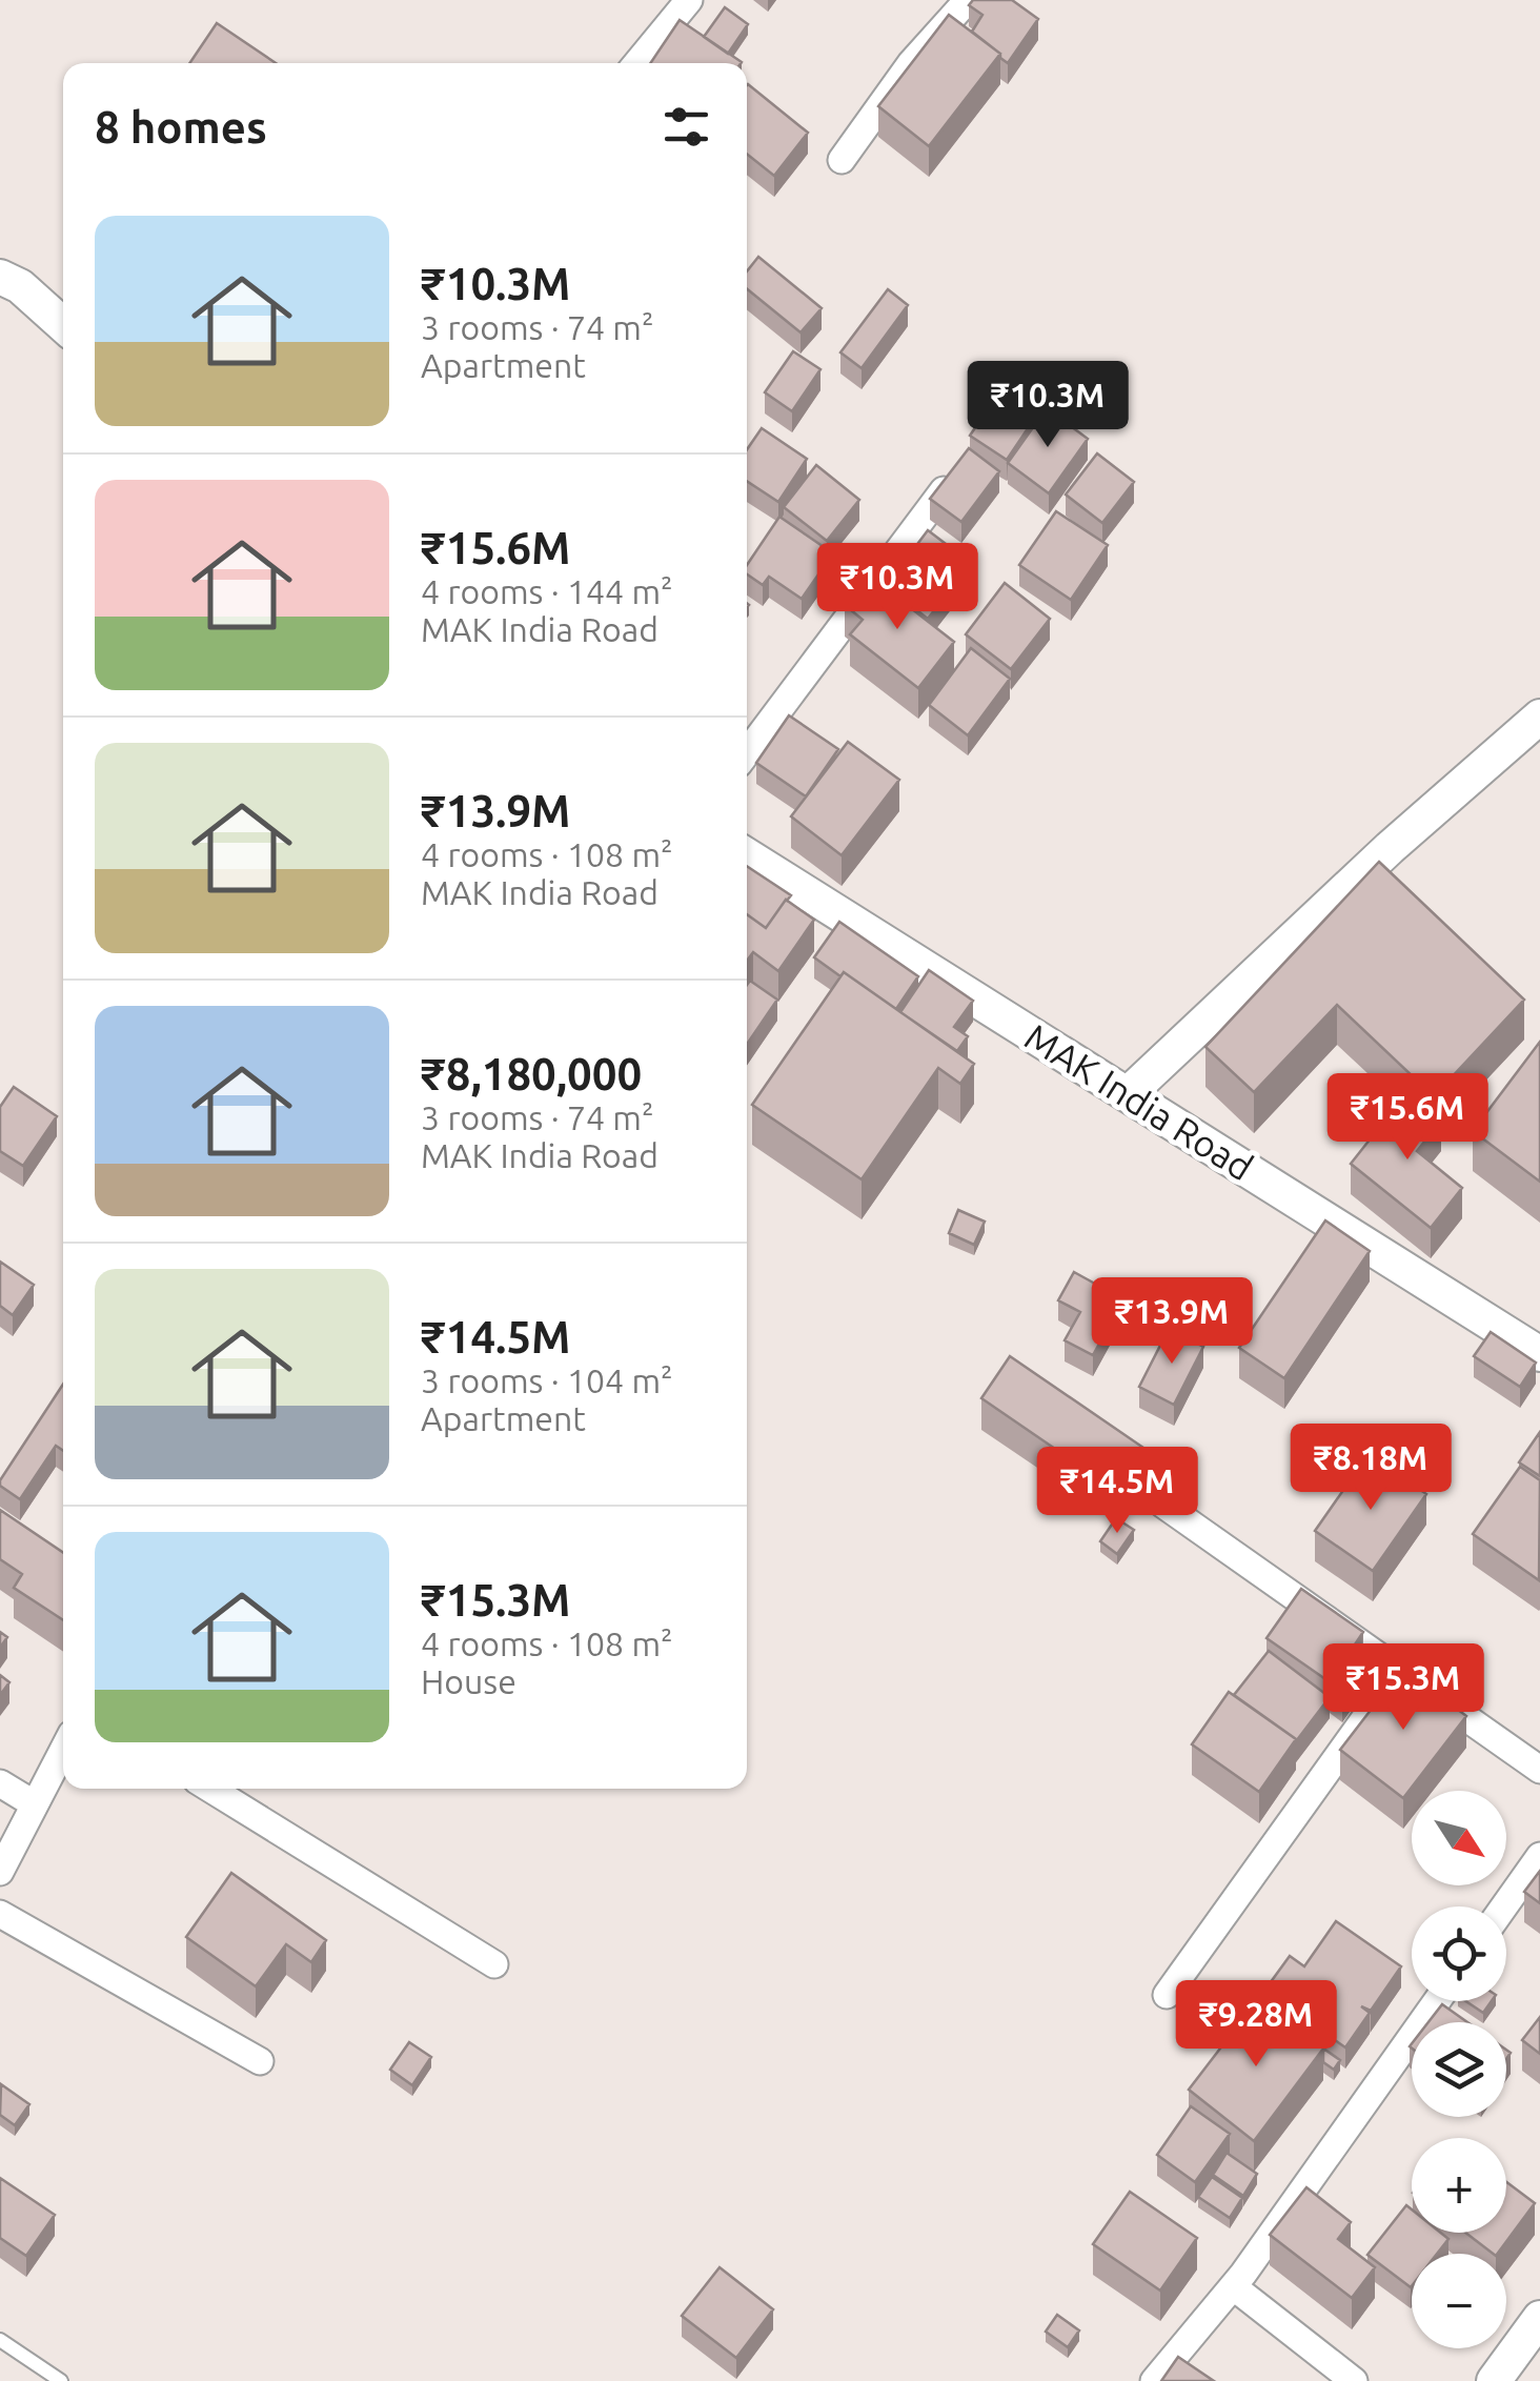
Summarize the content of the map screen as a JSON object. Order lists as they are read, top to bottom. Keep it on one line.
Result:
{"streets":{"street":["MAK India Road"]},"north":"bottom right","page":{"heading":"8 homes","list":[{"name":"₹10.3M","note":"3 rooms · 74 m² · Apartment"},{"name":"₹15.6M","note":"4 rooms · 144 m² · MAK India Road"},{"name":"₹13.9M","note":"4 rooms · 108 m² · MAK India Road"},{"name":"₹8,180,000","note":"3 rooms · 74 m² · MAK India Road"},{"name":"₹14.5M","note":"3 rooms · 104 m² · Apartment"},{"name":"₹15.3M","note":"4 rooms · 108 m² · House"}],"price":["₹10.3M","₹10.3M","₹15.6M","₹13.9M","₹8.18M","₹14.5M","₹15.3M","₹9.28M"],"map_buttons":["+","−"]}}
